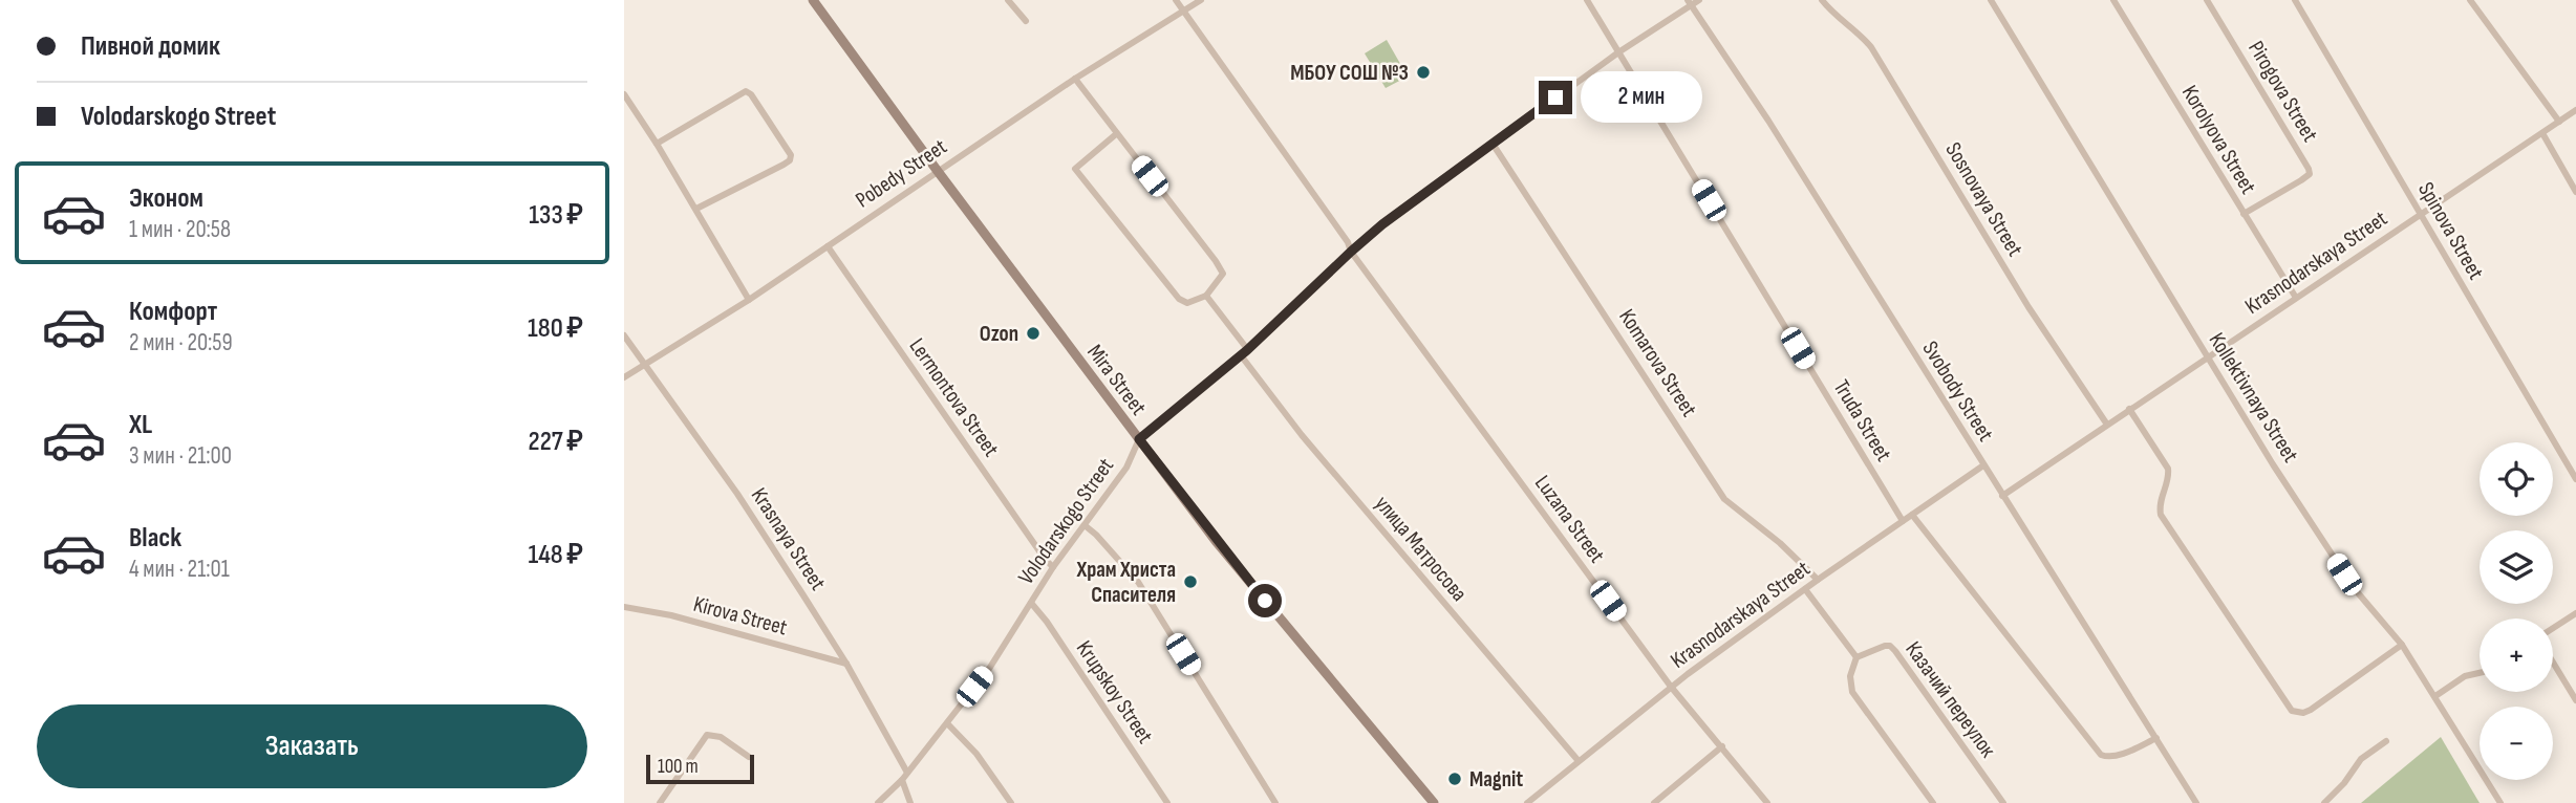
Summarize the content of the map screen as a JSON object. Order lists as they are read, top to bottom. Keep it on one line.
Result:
{"streets":{"main road":["Mira Street"],"street":["Pirogova Street","Korolyova Street","Pobedy Street","Sosnovaya Street","Spinova Street","Krasnodarskaya Street","Komarova Street","Svobody Street","Lermontova Street","Kollektivnaya Street","Truda Street","Luzana Street","Volodarskogo Street","Krasnaya Street","улица Матросова","Kirova Street","Krupskoy Street","Казачий переулок"]},"crossings":[["Pirogova Street","Korolyova Street"],["Korolyova Street","Krasnodarskaya Street"],["Pobedy Street","Mira Street"],["Pobedy Street","Lermontova Street"],["Pobedy Street","Luzana Street"],["Pobedy Street","Krasnaya Street"],["Sosnovaya Street","Krasnodarskaya Street"],["Spinova Street","Krasnodarskaya Street"],["Krasnodarskaya Street","Komarova Street"],["Krasnodarskaya Street","Svobody Street"],["Krasnodarskaya Street","Kollektivnaya Street"],["Krasnodarskaya Street","Truda Street"],["Krasnodarskaya Street","Luzana Street"],["Krasnodarskaya Street","улица Матросова"],["Komarova Street","Volodarskogo Street"],["Mira Street","Volodarskogo Street"],["Svobody Street","Volodarskogo Street"],["Lermontova Street","Volodarskogo Street"],["Truda Street","Volodarskogo Street"],["Luzana Street","Volodarskogo Street"],["Volodarskogo Street","Krasnaya Street"],["Volodarskogo Street","улица Матросова"],["Volodarskogo Street","Krupskoy Street"],["Krasnaya Street","Kirova Street"]],"places":["МБОУ СОШ №3","Ozon","Храм Христа Спасителя","Magnit"],"scale_bar":"100 m","page":{"banner":["Пивной домик","Volodarskogo Street"],"bubble":"2 мин","list":[{"name":"Эконом","note":"1 мин · 20:58","value":"133 ₽"},{"name":"Комфорт","note":"2 мин · 20:59","value":"180 ₽"},{"name":"XL","note":"3 мин · 21:00","value":"227 ₽"},{"name":"Black","note":"4 мин · 21:01","value":"148 ₽"}],"map_buttons":["+","−"],"buttons":"Заказать","scale":"100 m"}}
